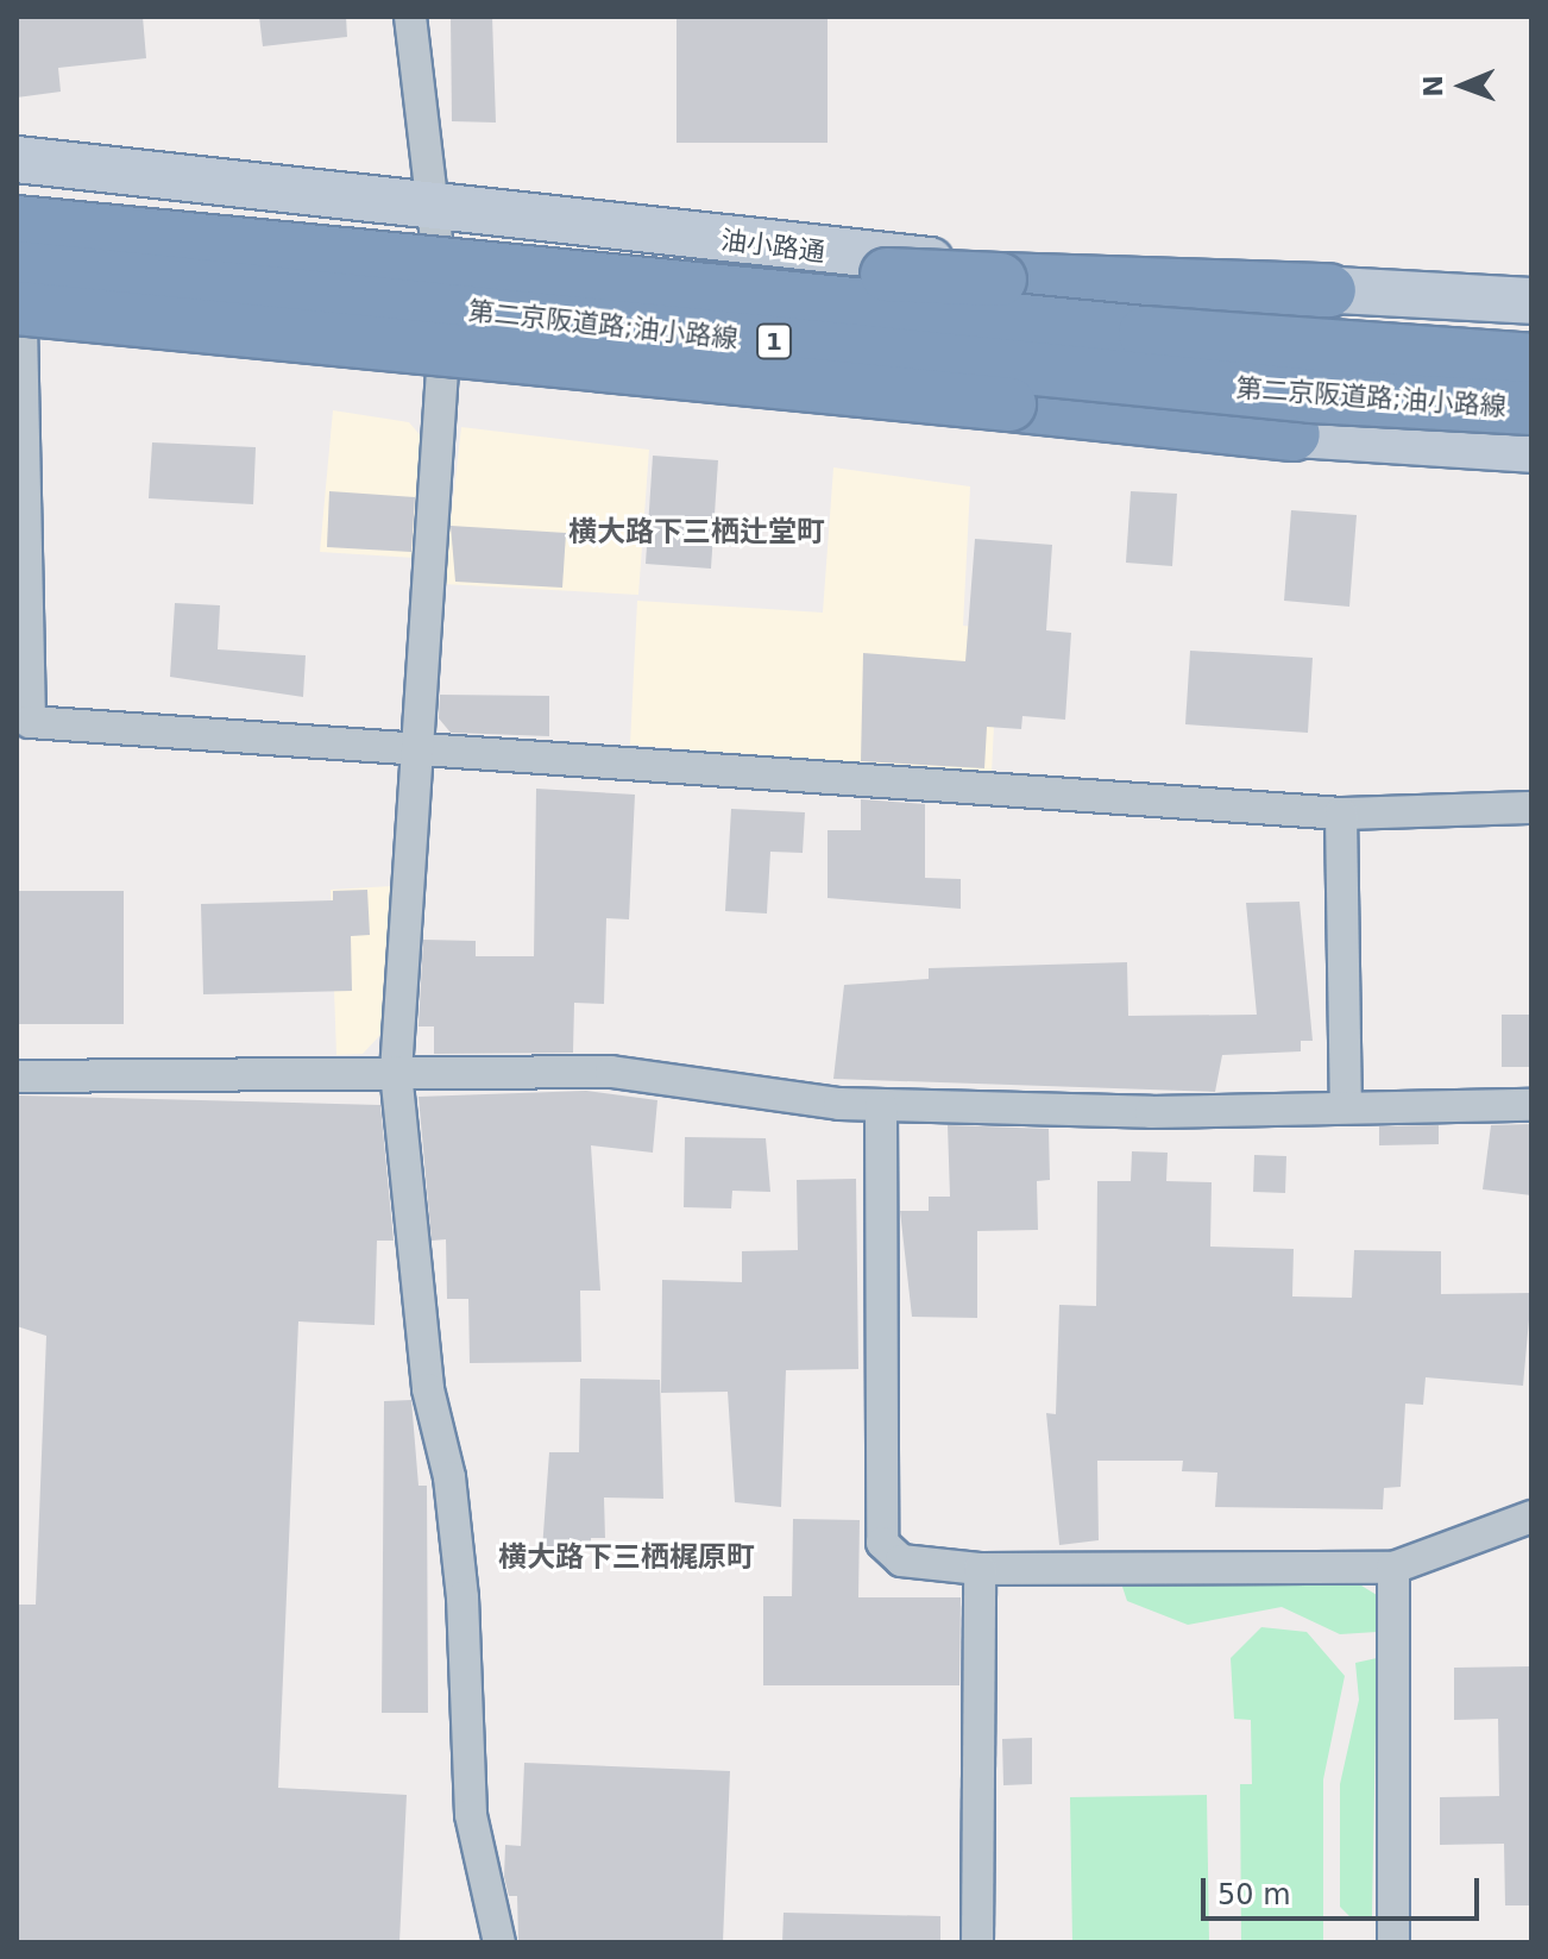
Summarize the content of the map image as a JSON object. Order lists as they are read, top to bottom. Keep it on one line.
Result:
{"streets":{"highway":["第二京阪道路;油小路線","1"],"street":["油小路通"]},"districts":["横大路下三栖辻堂町","横大路下三栖梶原町"],"scale_bar":"50 m","north":"left"}
